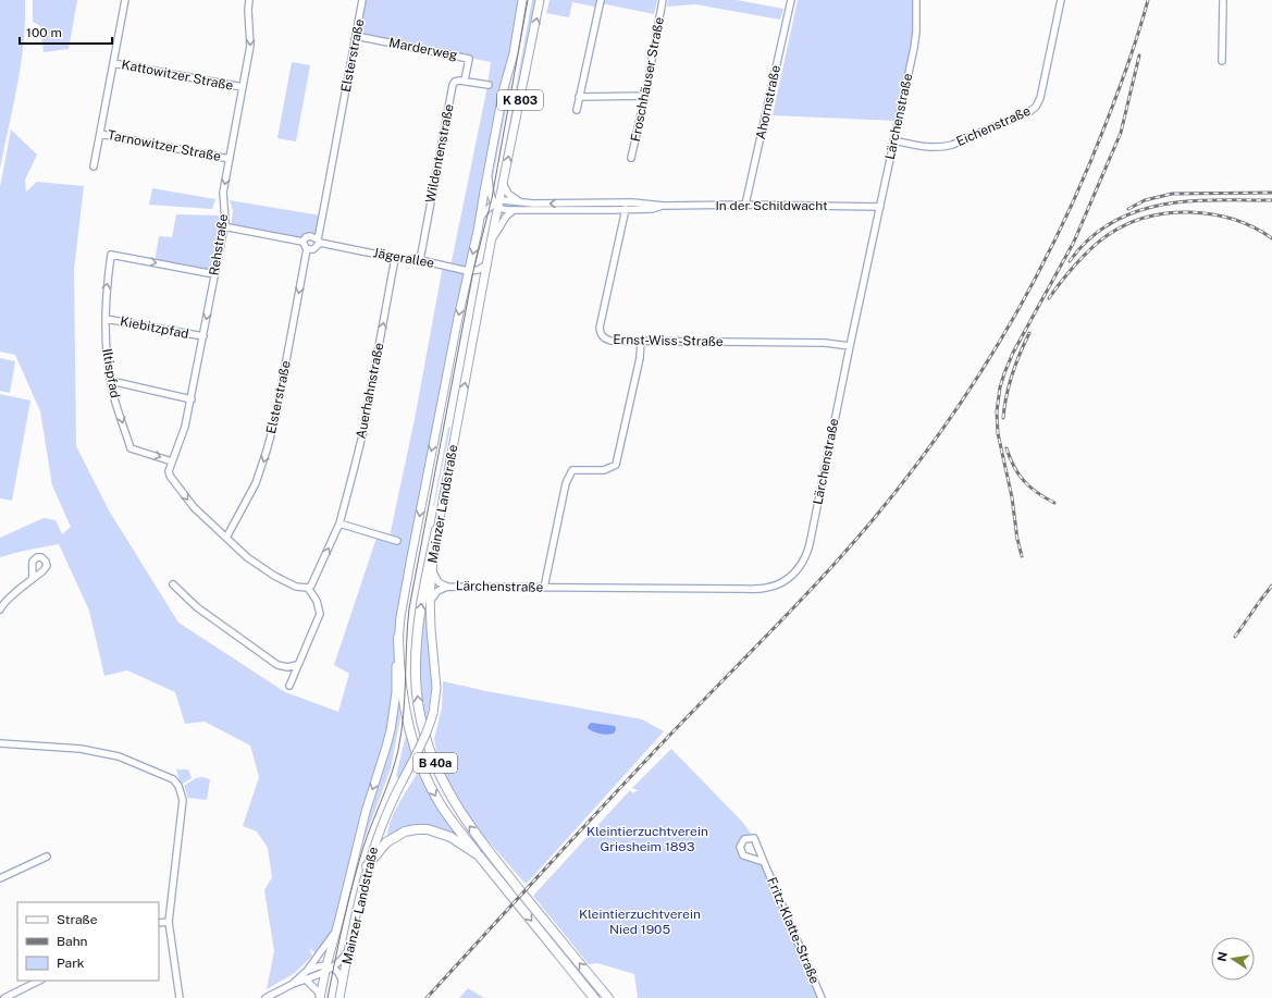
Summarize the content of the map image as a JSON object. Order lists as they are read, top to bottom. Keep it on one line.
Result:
{"streets":{"highway":["B 40a"],"main road":["K 803","Mainzer Landstraße"],"street":["Marderweg","Elsterstraße","Kattowitzer Straße","Froschhäuser Straße","Ahornstraße","Lärchenstraße","Eichenstraße","Tarnowitzer Straße","Wildentenstraße","In der Schildwacht","Rehstraße","Jägerallee","Kiebitzpfad","Ernst-Wiss-Straße","Iltispfad","Auerhahnstraße","Fritz-Klatte-Straße"]},"crossings":[["Marderweg","Elsterstraße"],["Marderweg","Wildentenstraße"],["Elsterstraße","Jägerallee"],["Kattowitzer Straße","Rehstraße"],["Ahornstraße","In der Schildwacht"],["Lärchenstraße","Eichenstraße"],["Lärchenstraße","In der Schildwacht"],["Lärchenstraße","Ernst-Wiss-Straße"],["Lärchenstraße","Mainzer Landstraße"],["Tarnowitzer Straße","Rehstraße"],["Wildentenstraße","Jägerallee"],["In der Schildwacht","Ernst-Wiss-Straße"],["In der Schildwacht","Mainzer Landstraße"],["Rehstraße","Jägerallee"],["Rehstraße","Kiebitzpfad"],["Rehstraße","Iltispfad"],["Jägerallee","Auerhahnstraße"],["Jägerallee","Mainzer Landstraße"],["Kiebitzpfad","Iltispfad"],["Mainzer Landstraße","B 40a"]],"one_way":["Elsterstraße","Rehstraße","Auerhahnstraße"],"parks":["Kleintierzuchtverein Griesheim 1893","Kleintierzuchtverein Nied 1905"],"legend":["Straße","Bahn","Park"],"scale_bar":"100 m","north":"left"}
